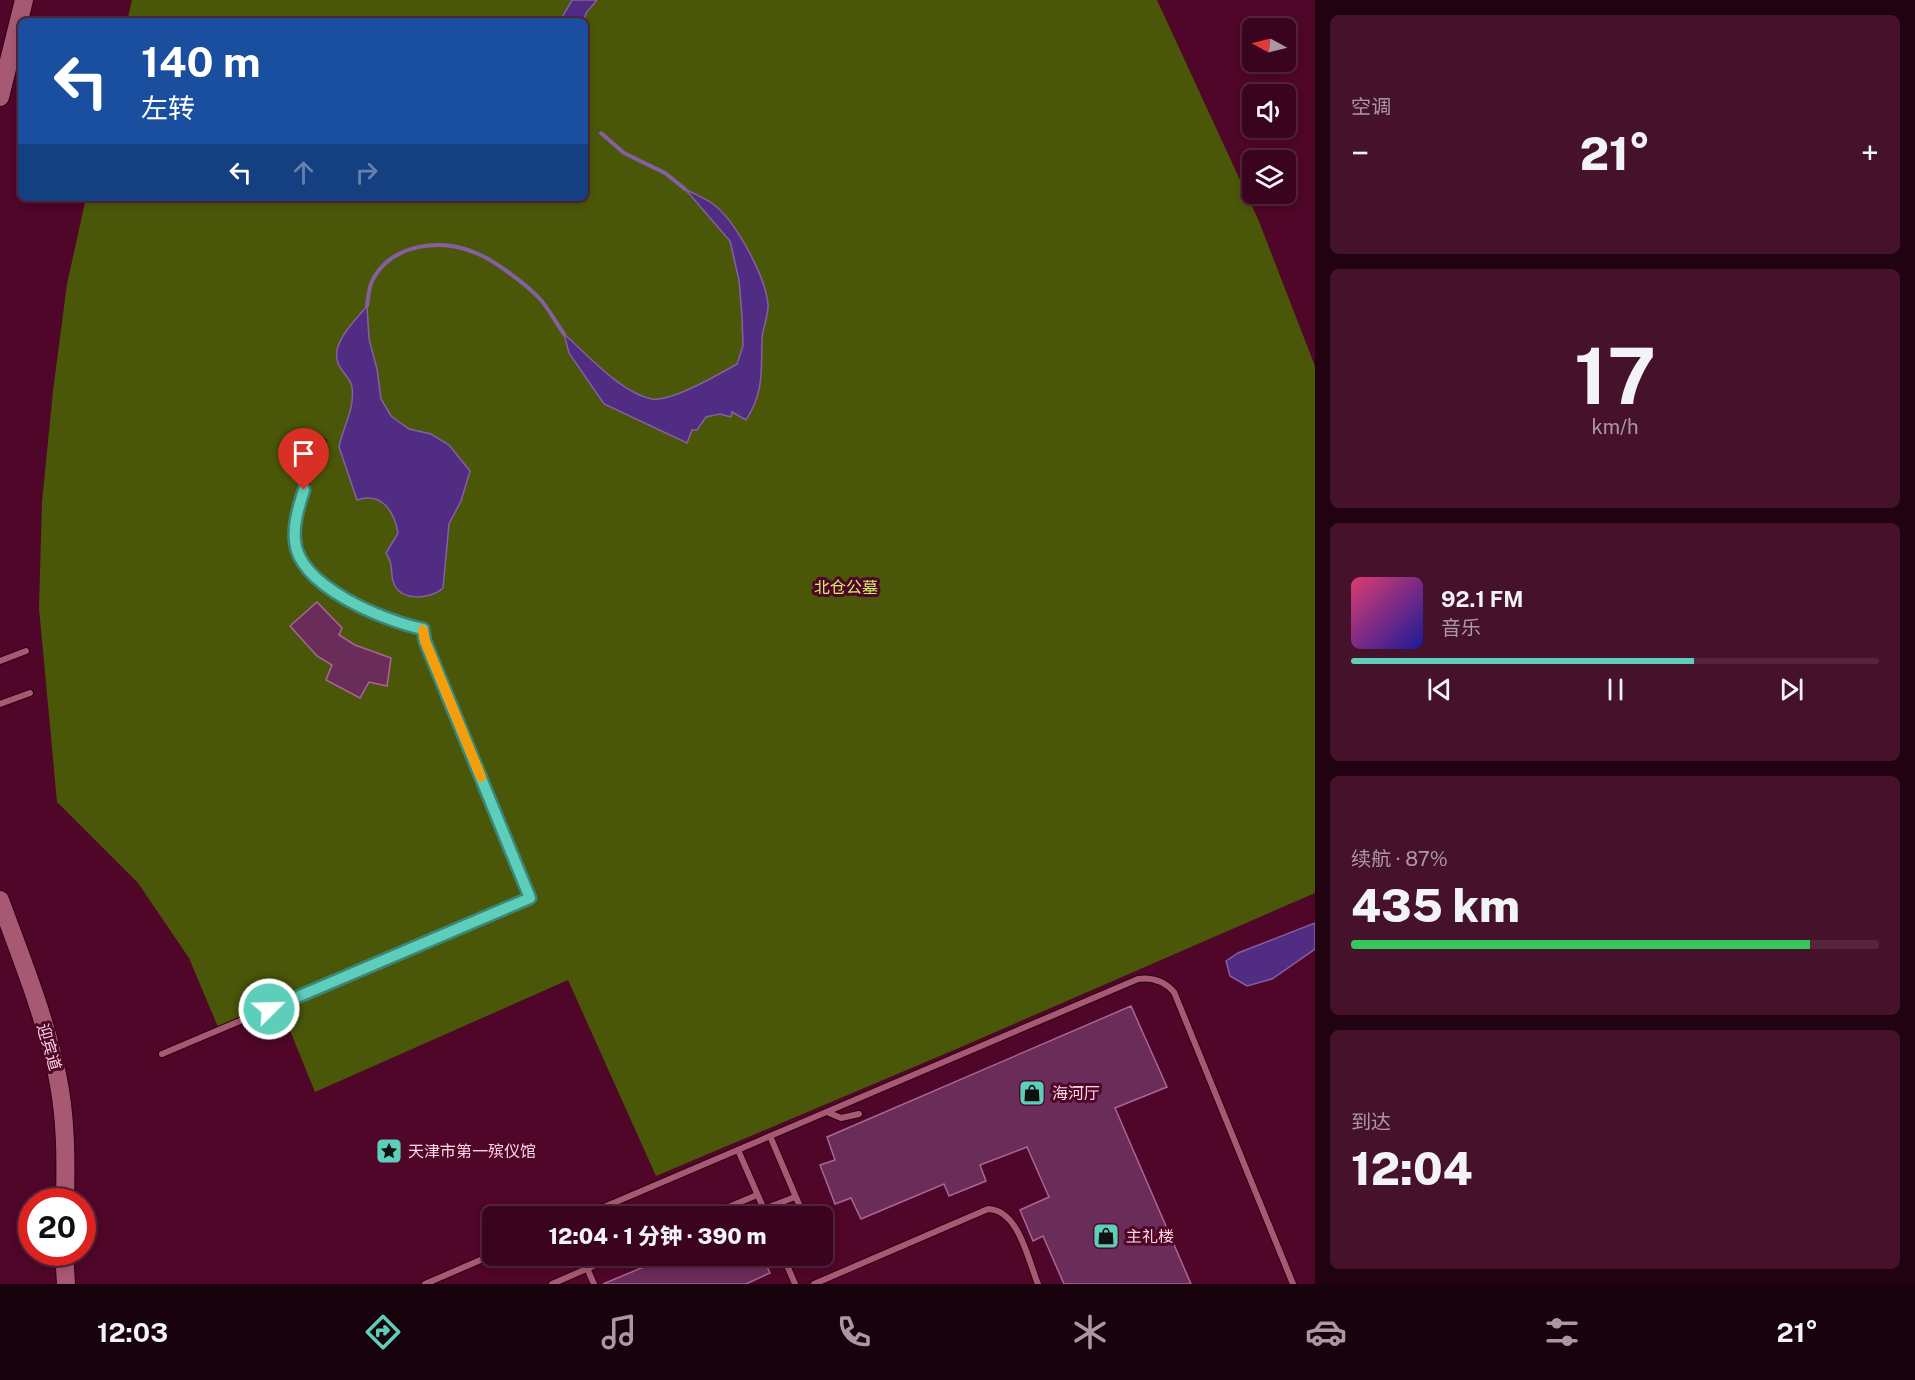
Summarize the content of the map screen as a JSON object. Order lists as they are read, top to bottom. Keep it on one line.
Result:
{"streets":{"street":["迎宾道"]},"parks":["北仓公墓"],"places":{"shop":["海河厅","主礼楼"],"place":["天津市第一殡仪馆"]},"north":"left","page":{"tile":["空调",["17","km/h"],["续航 · 87%","435 km"],["到达","12:04"]],"turn":["140 m","左转"],"heat":["−","21°","+"],"song":["92.1 FM","音乐"],"limit":"20","trip":"12:04 · 1 分钟 · 390 m","tabs":["12:03","21°"]}}
